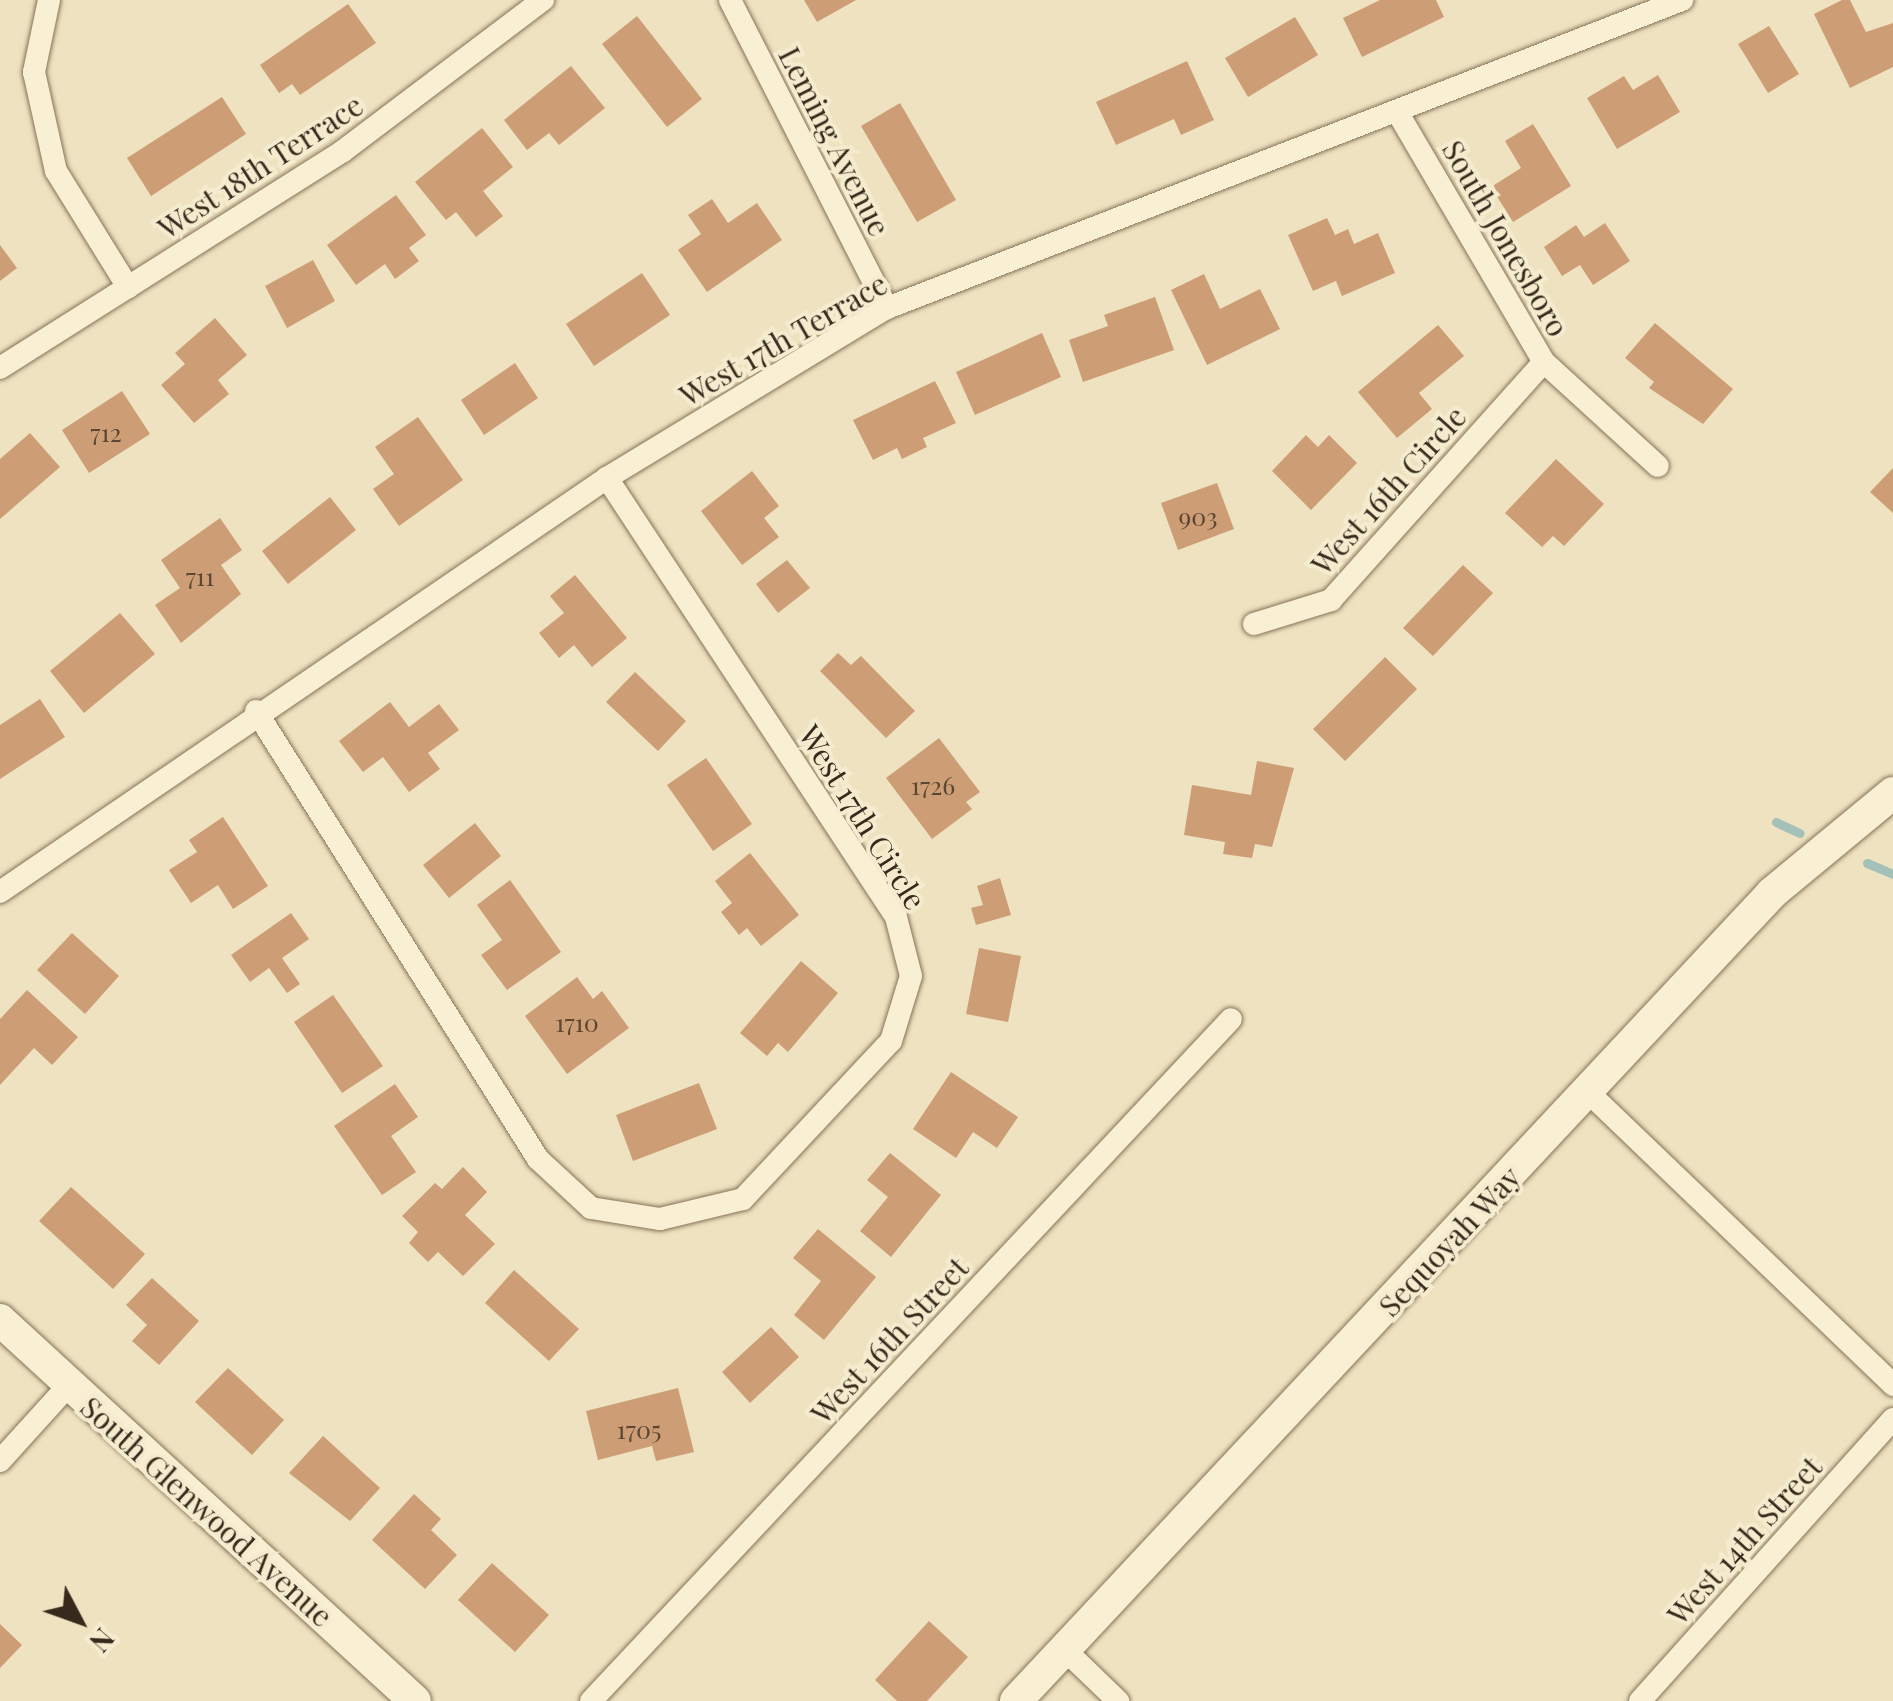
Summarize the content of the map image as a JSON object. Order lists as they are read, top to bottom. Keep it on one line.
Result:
{"streets":{"street":["Leming Avenue","West 18th Terrace","South Jonesboro","West 17th Terrace","West 16th Circle","West 17th Circle","Sequoyah Way","West 16th Street","South Glenwood Avenue","West 14th Street"]},"crossings":[["Leming Avenue","West 17th Terrace"],["South Jonesboro","West 17th Terrace"],["South Jonesboro","West 16th Circle"],["West 17th Terrace","West 17th Circle"]],"house_numbers":["712","903","711","1726","1710","1705"],"north":"bottom right"}
